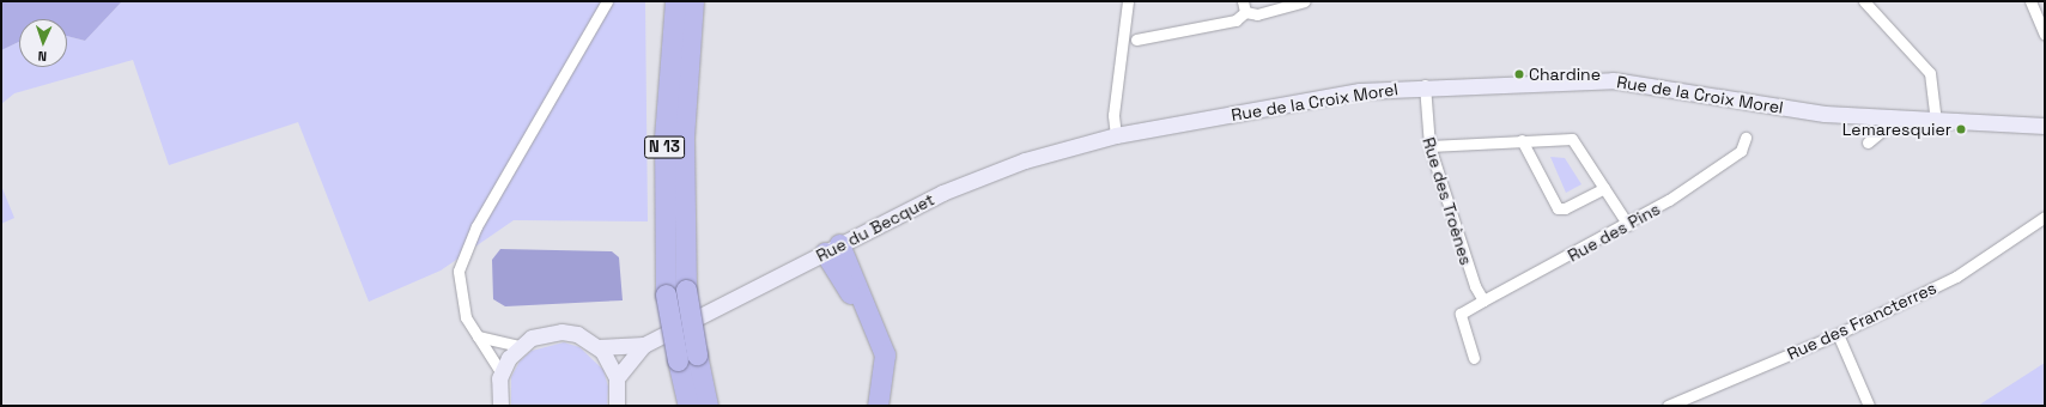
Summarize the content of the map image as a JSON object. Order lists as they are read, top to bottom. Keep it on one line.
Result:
{"streets":{"highway":["N 13"],"main road":["Rue de la Croix Morel","Rue du Becquet"],"street":["Rue des Troènes","Rue des Pins","Rue des Francterres"]},"crossings":[["Rue de la Croix Morel","Rue des Troènes"],["Rue de la Croix Morel","Rue du Becquet"],["Rue des Troènes","Rue des Pins"]],"places":["Chardine","Lemaresquier"],"north":"bottom"}
